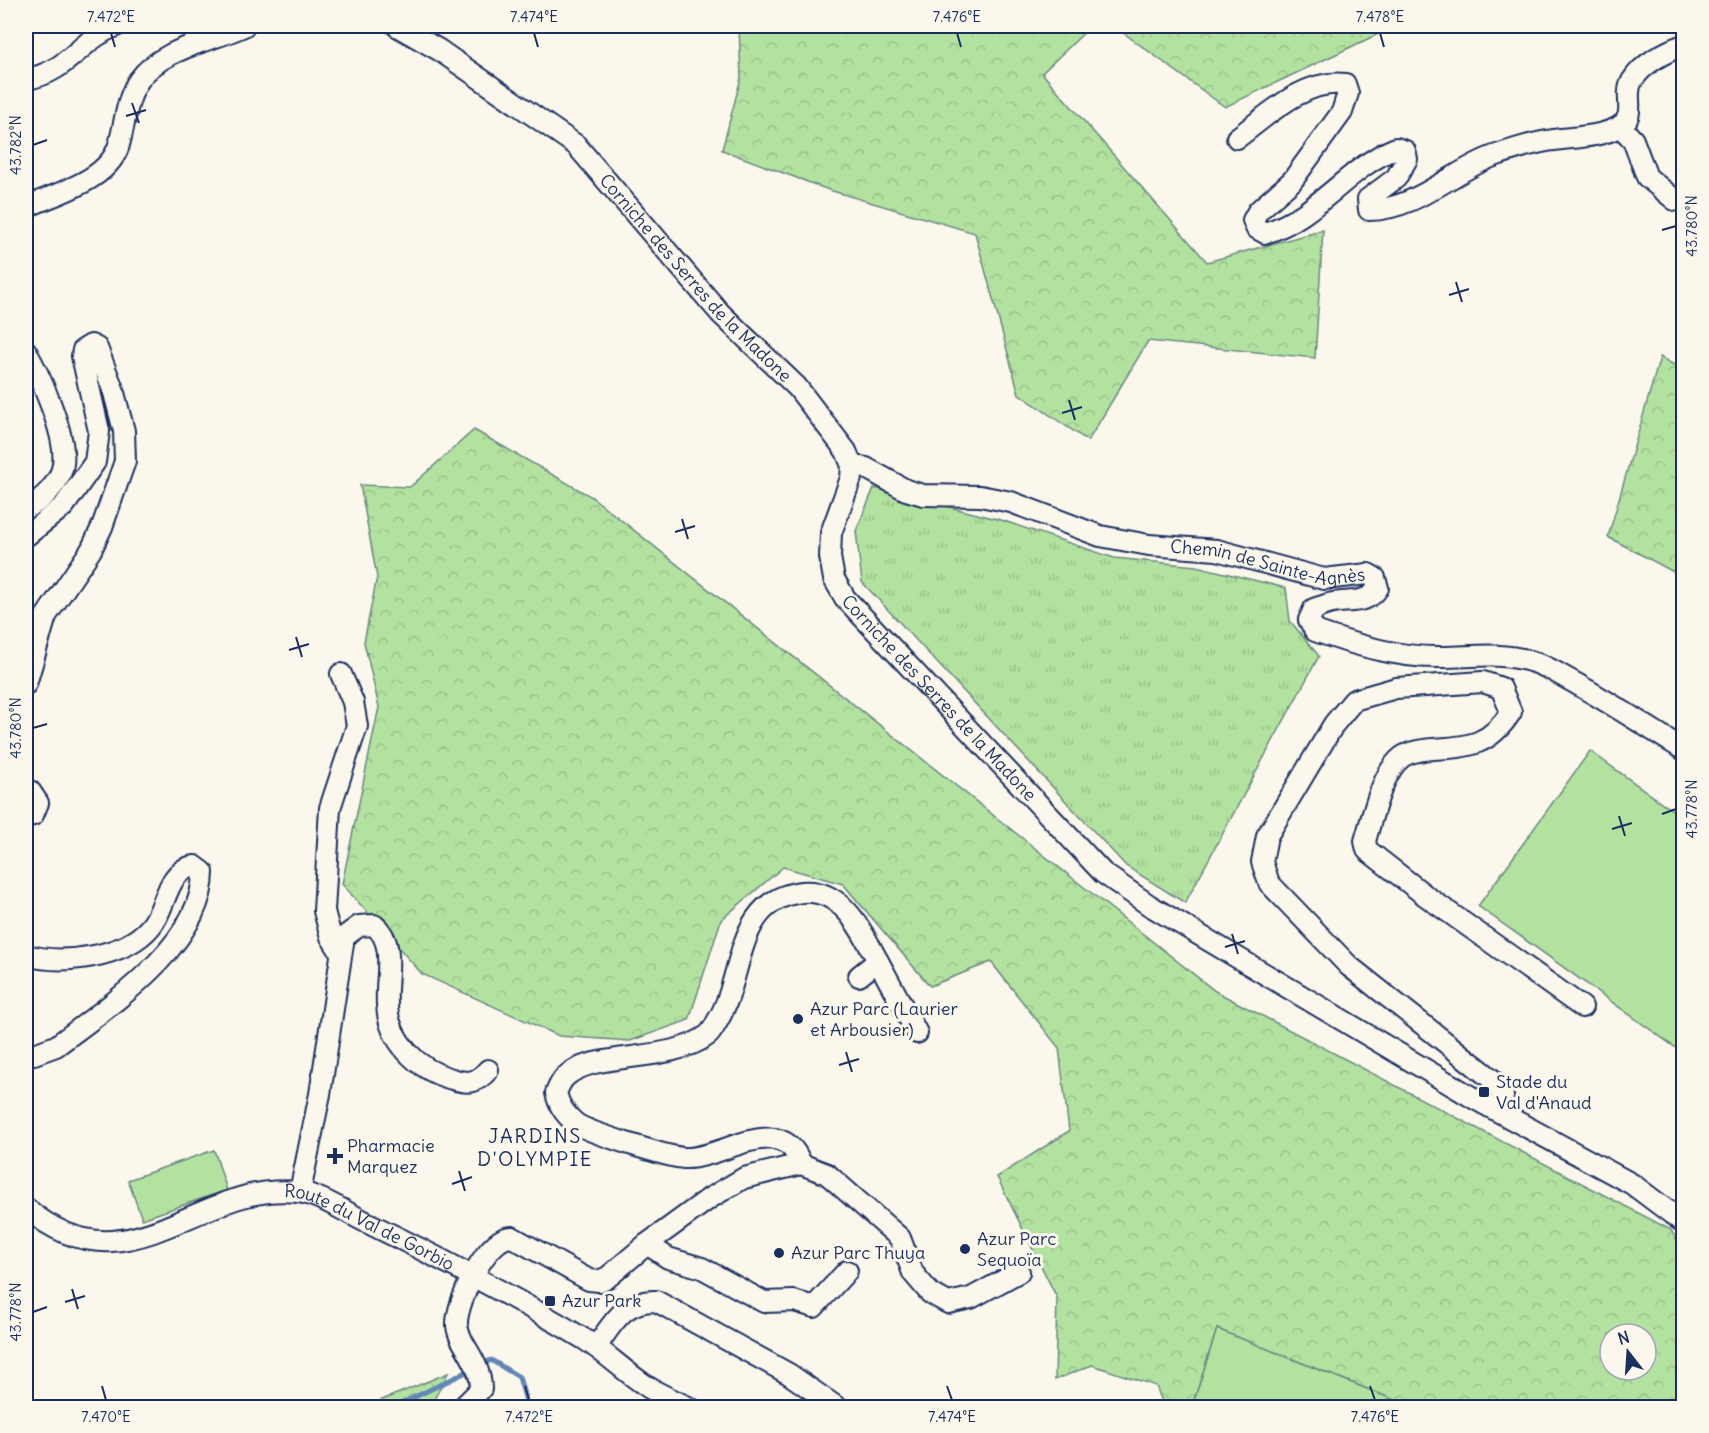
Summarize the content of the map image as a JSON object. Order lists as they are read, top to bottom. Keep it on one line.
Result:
{"streets":{"street":["Corniche des Serres de la Madone","Chemin de Sainte-Agnès","Route du Val de Gorbio"]},"crossings":[["Corniche des Serres de la Madone","Chemin de Sainte-Agnès"]],"districts":["JARDINS D'OLYMPIE"],"places":{"other":["Azur Parc (Laurier et Arbousier)","Azur Parc Sequoïa","Azur Parc Thuya"],"transit":["Stade du Val d'Anaud","Azur Park"],"health":["Pharmacie Marquez"]},"north":"top","coordinates":["7.472°E","7.474°E","7.476°E","7.478°E","43.782°N","43.780°N","43.778°N","7.470°E"]}
